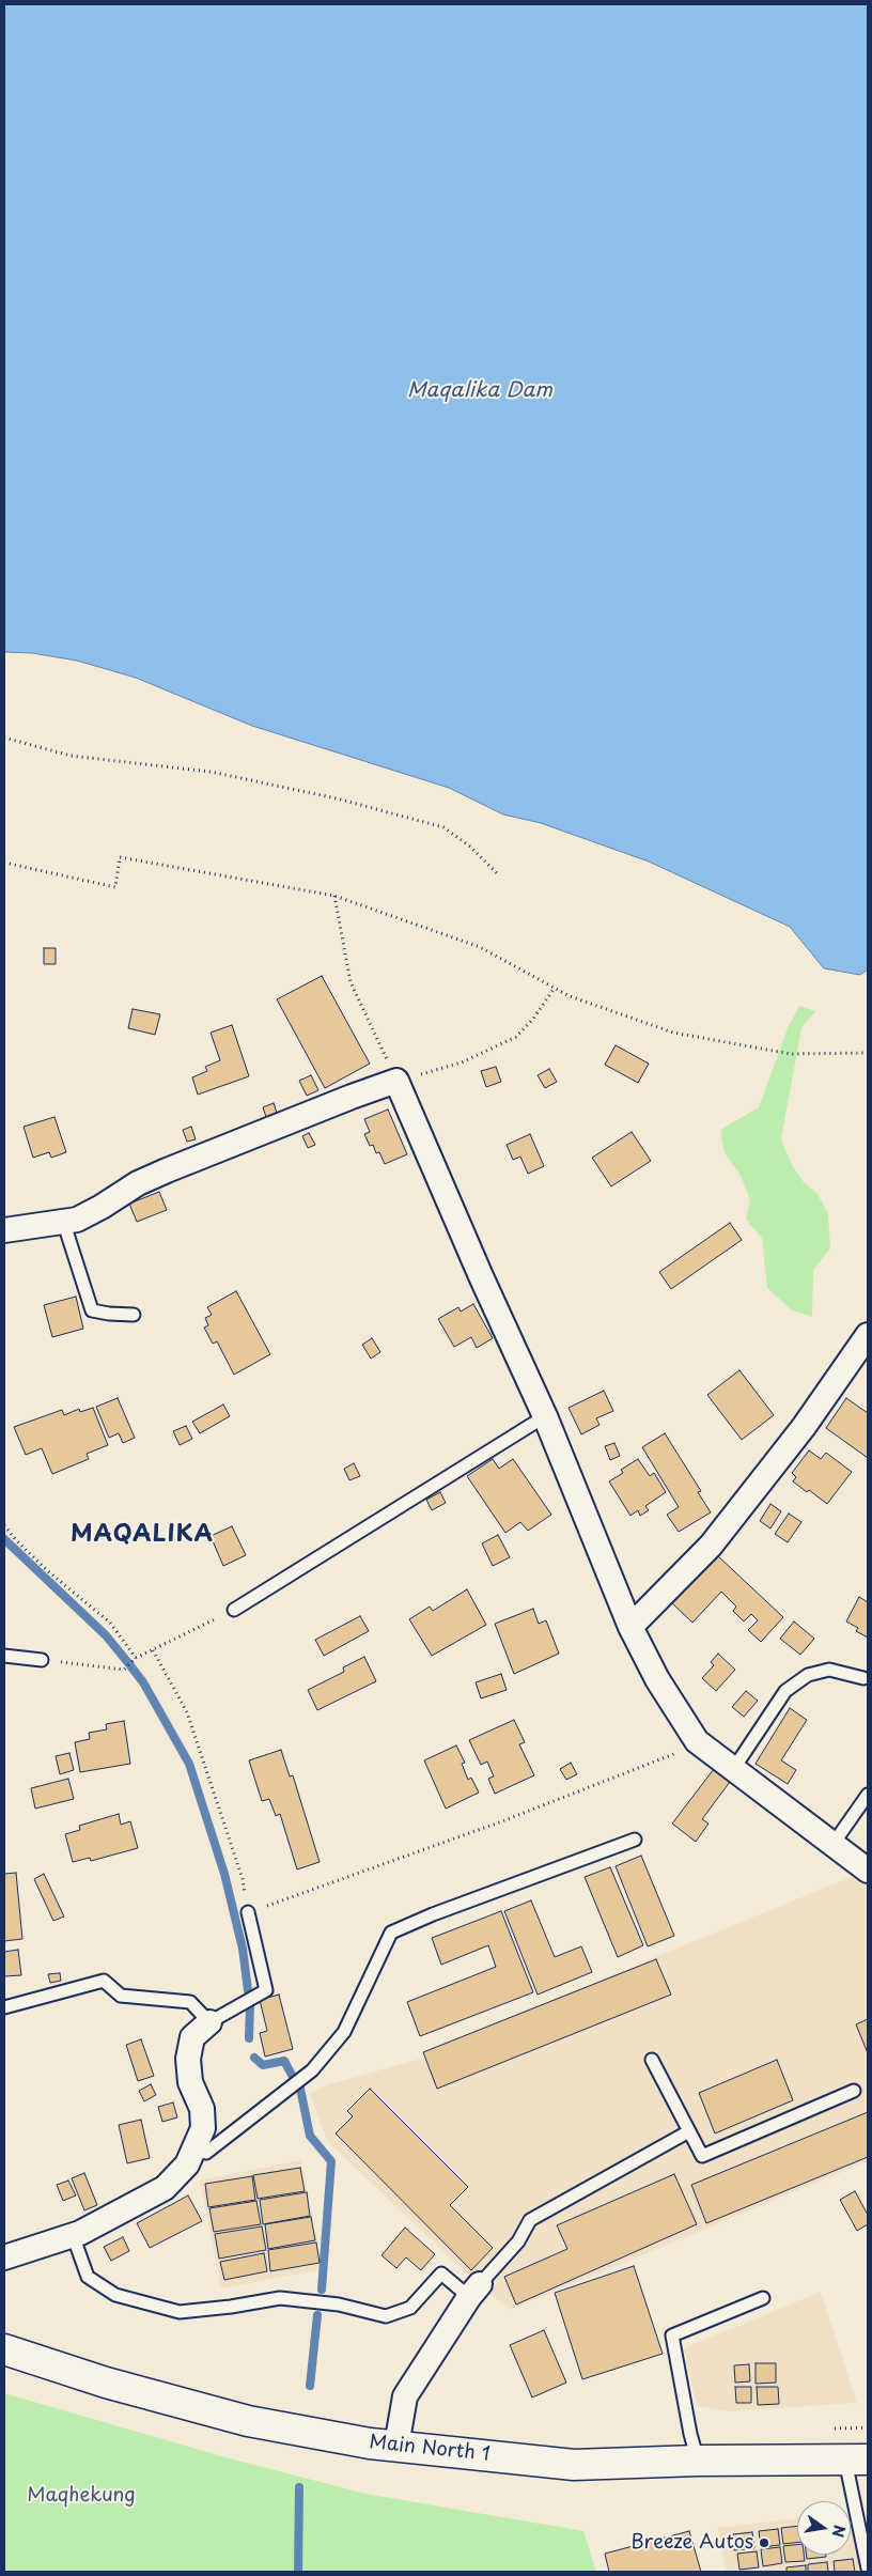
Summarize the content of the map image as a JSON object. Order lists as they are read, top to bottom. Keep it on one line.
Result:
{"streets":{"main road":["Main North 1"]},"districts":["MAQALIKA"],"water":["Maqalika Dam"],"parks":["Maqhekung"],"places":["Breeze Autos"],"north":"right"}
